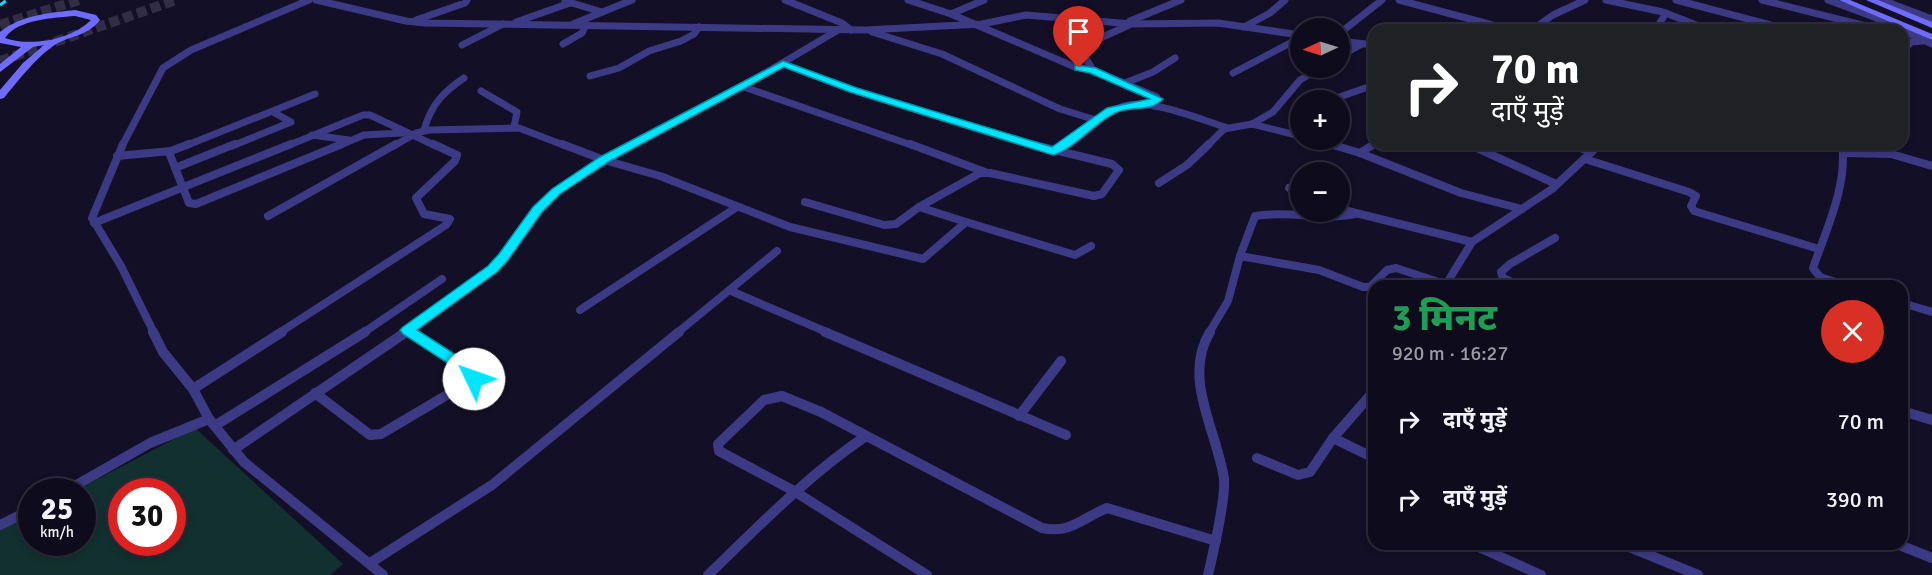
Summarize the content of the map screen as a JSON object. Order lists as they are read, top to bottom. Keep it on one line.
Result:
{"north":"left","page":{"map_buttons":["+","−"],"turn":["70 m","दाएँ मुड़ें"],"heading":["3 मिनट","920 m · 16:27"],"list":[{"name":"दाएँ मुड़ें","value":"70 m"},{"name":"दाएँ मुड़ें","value":"390 m"}],"speed":"25 km/h","limit":"30"}}
